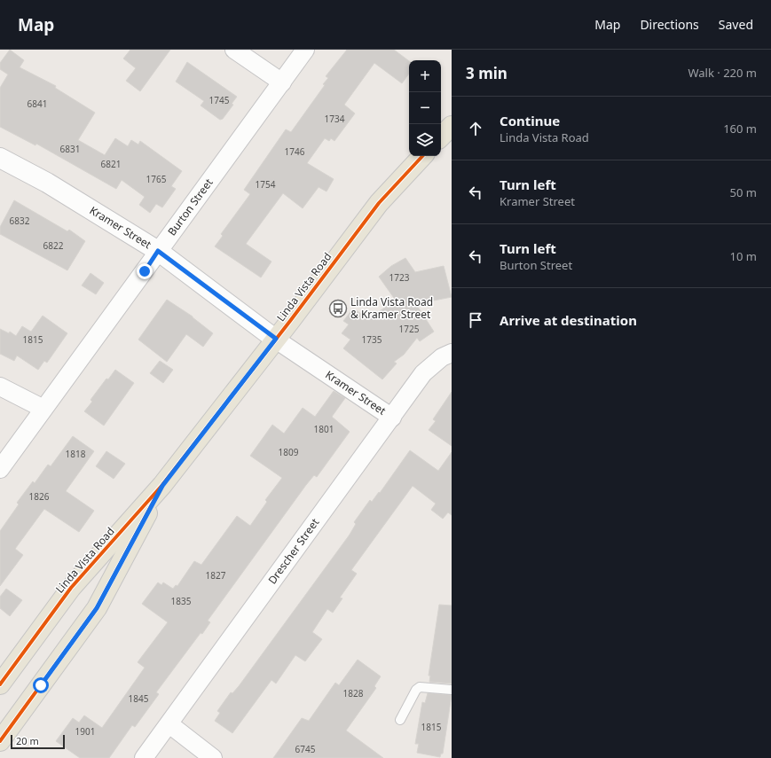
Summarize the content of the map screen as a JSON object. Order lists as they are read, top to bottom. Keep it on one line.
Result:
{"streets":{"main road":["Linda Vista Road"],"street":["Burton Street","Kramer Street","Drescher Street"]},"crossings":[["Burton Street","Kramer Street"],["Kramer Street","Linda Vista Road"],["Kramer Street","Drescher Street"]],"places":{"bus stop":["Linda Vista Road & Kramer Street"]},"house_numbers":["1745","6841","1734","6831","1746","6821","1765","1754","6832","6822","1723","1725","1815","1735","1801","1809","1818","1826","1827","1835","1828","1845","1815","1901","6745"],"scale_bar":"20 m","page":{"header":"Map","nav":["Map","Directions","Saved"],"heading":["3 min","Walk · 220 m"],"map_buttons":["+","−"],"list":[["Continue","Linda Vista Road","160 m"],["Turn left","Kramer Street","50 m"],["Turn left","Burton Street","10 m"],"Arrive at destination"],"scale":"20 m"}}
